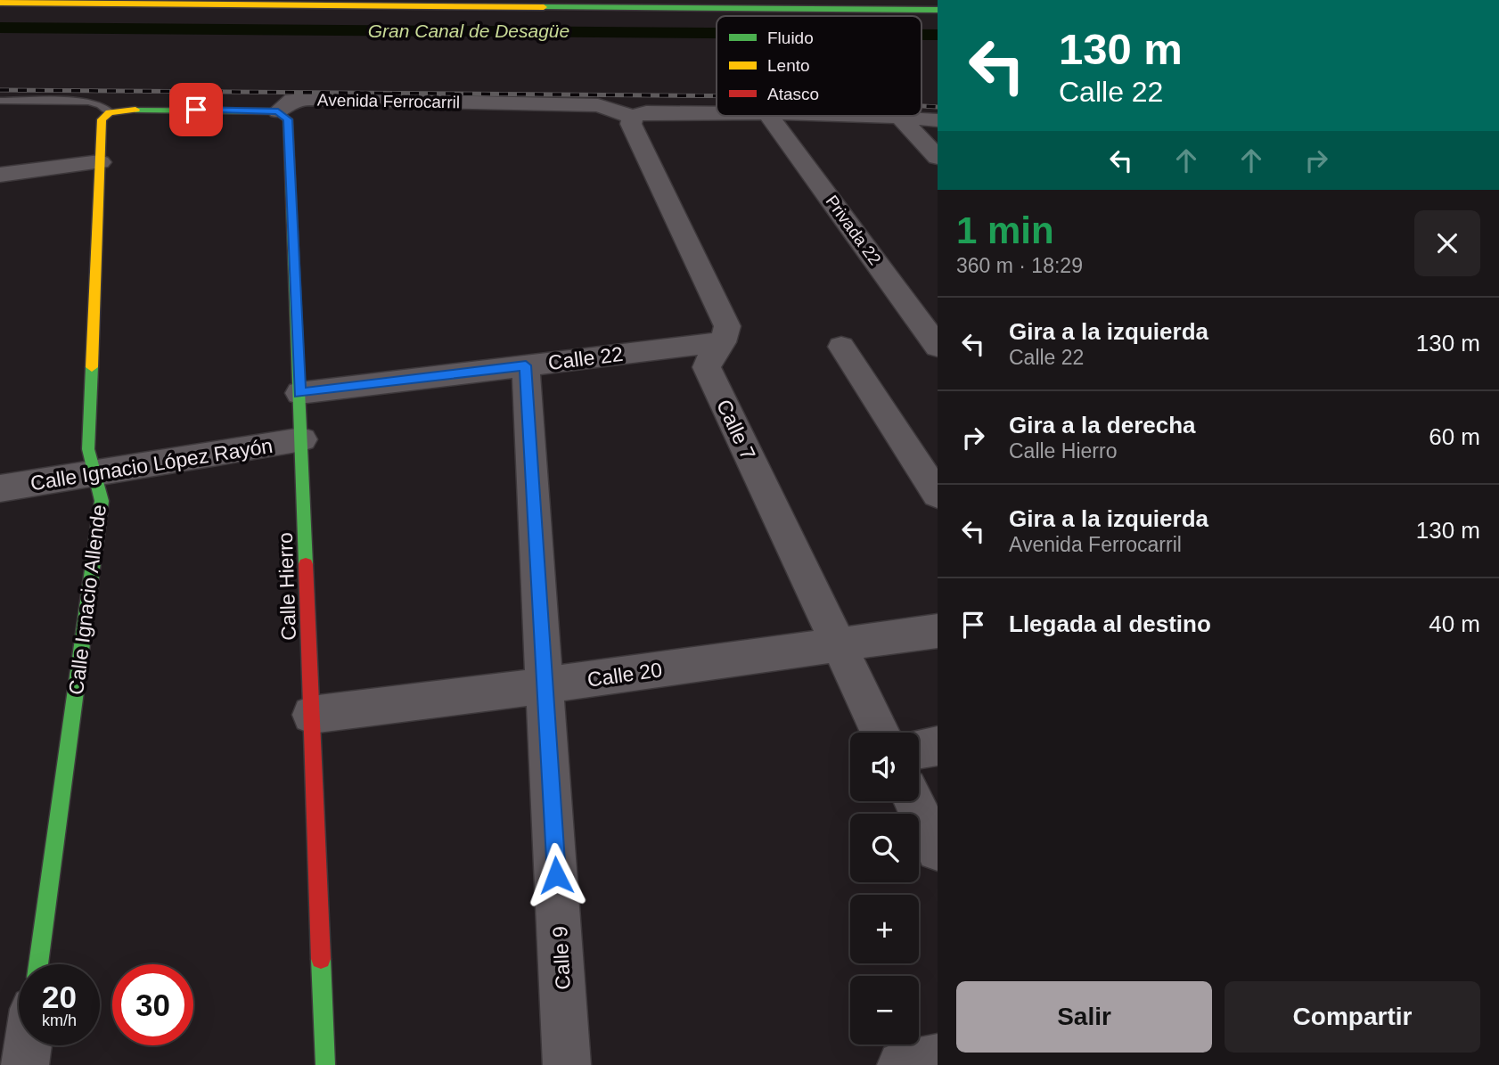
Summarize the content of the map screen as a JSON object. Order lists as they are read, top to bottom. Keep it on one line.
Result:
{"streets":{"main road":["Avenida Ferrocarril","Calle Hierro","Calle Ignacio Allende"],"street":["Privada 22","Calle 22","Calle 7","Calle Ignacio López Rayón","Calle 20","Calle 9"]},"crossings":[["Avenida Ferrocarril","Calle Hierro"],["Avenida Ferrocarril","Calle Ignacio Allende"],["Calle 22","Calle 7"],["Calle 22","Calle Hierro"],["Calle 22","Calle 9"],["Calle 7","Calle 20"],["Calle Ignacio López Rayón","Calle Hierro"],["Calle Ignacio López Rayón","Calle Ignacio Allende"],["Calle Hierro","Calle 20"],["Calle 20","Calle 9"]],"water":["Gran Canal de Desagüe"],"legend":["Fluido","Lento","Atasco"],"page":{"turn":["130 m","Calle 22"],"heading":["1 min","360 m · 18:29"],"list":[{"name":"Gira a la izquierda","note":"Calle 22","value":"130 m"},{"name":"Gira a la derecha","note":"Calle Hierro","value":"60 m"},{"name":"Gira a la izquierda","note":"Avenida Ferrocarril","value":"130 m"},{"name":"Llegada al destino","value":"40 m"}],"map_buttons":["+","−"],"speed":"20 km/h","limit":"30","buttons":["Salir","Compartir"]}}
